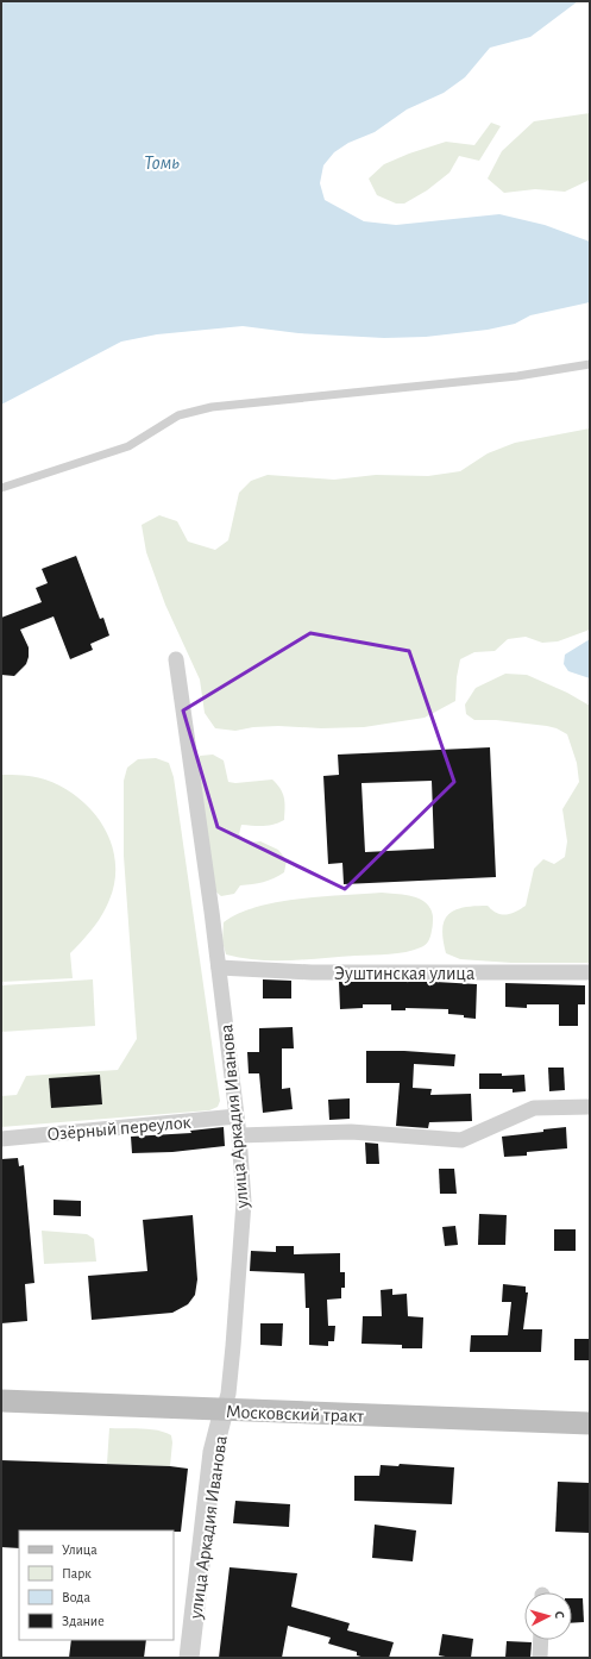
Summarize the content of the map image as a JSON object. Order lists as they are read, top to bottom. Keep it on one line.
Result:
{"streets":{"main road":["Московский тракт"],"street":["Эуштинская улица","улица Аркадия Иванова","Озёрный переулок"]},"crossings":[["Эуштинская улица","улица Аркадия Иванова"],["улица Аркадия Иванова","Озёрный переулок"],["улица Аркадия Иванова","Московский тракт"]],"water":["Томь"],"legend":["Улица","Парк","Вода","Здание"],"north":"right"}
